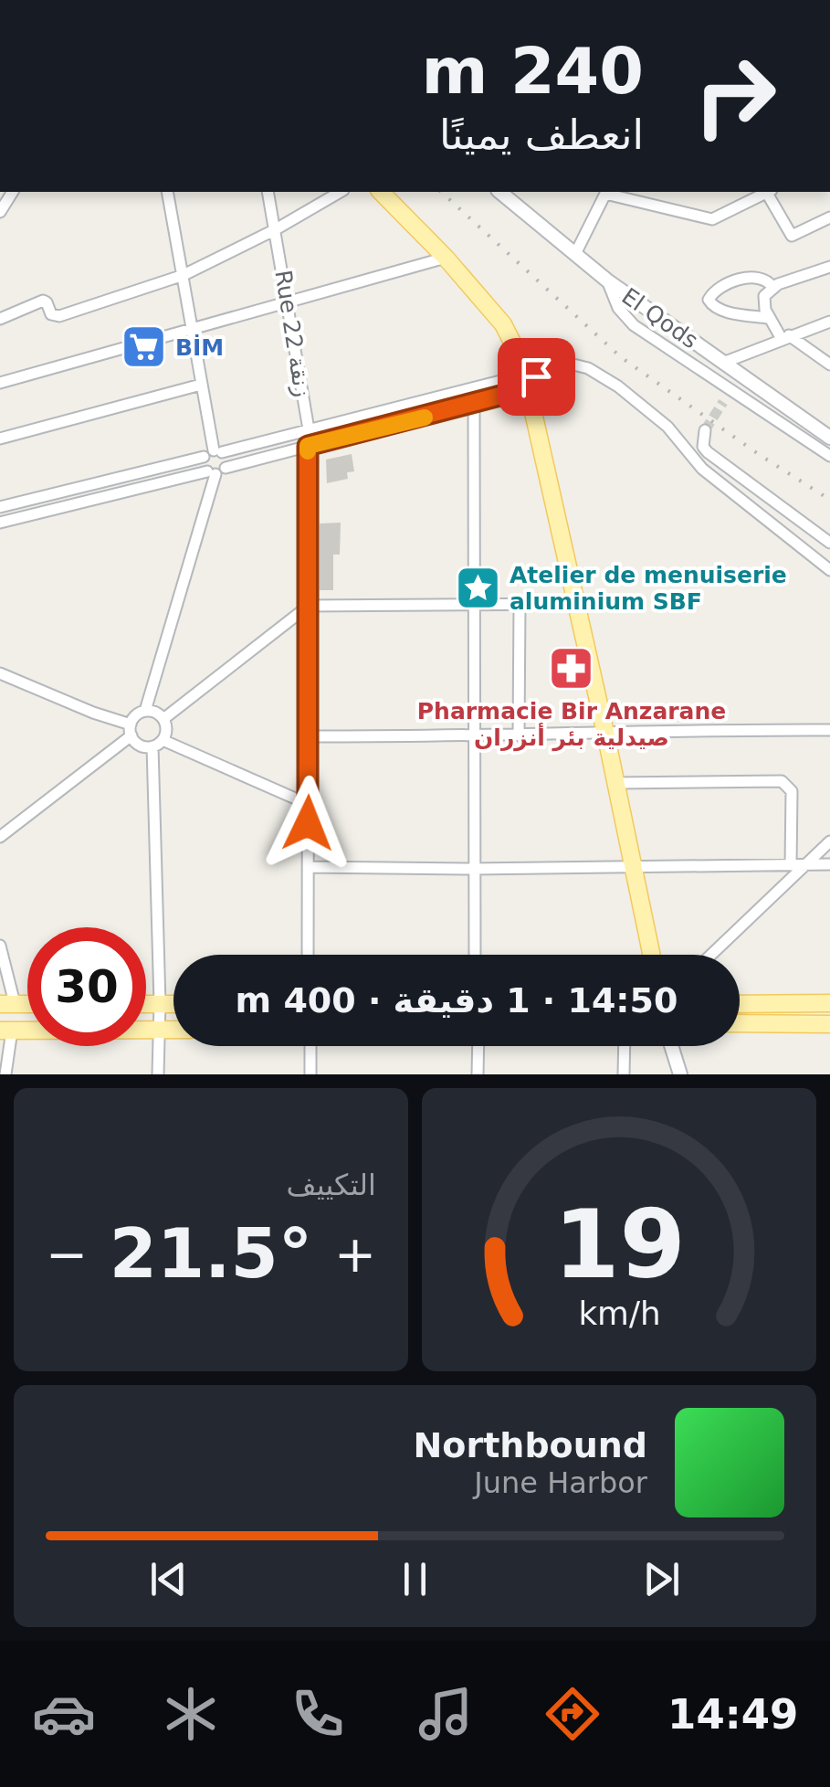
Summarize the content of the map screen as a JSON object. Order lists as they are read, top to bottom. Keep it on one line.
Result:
{"streets":{"street":["El Qods","Rue 22 زنقة"]},"places":{"supermarket":["BİM"],"place":["Atelier de menuiserie aluminium SBF"],"pharmacy":["Pharmacie Bir Anzarane صيدلية بئر أنزران"]},"page":{"turn":["240 m","انعطف يمينًا"],"limit":"30","trip":"14:50 · 1 دقيقة · 400 m","tile":"التكييف","heat":["−","21.5°","+"],"song":["Northbound","June Harbor"],"tabs":"14:49","gauge":["19","km/h"]}}
